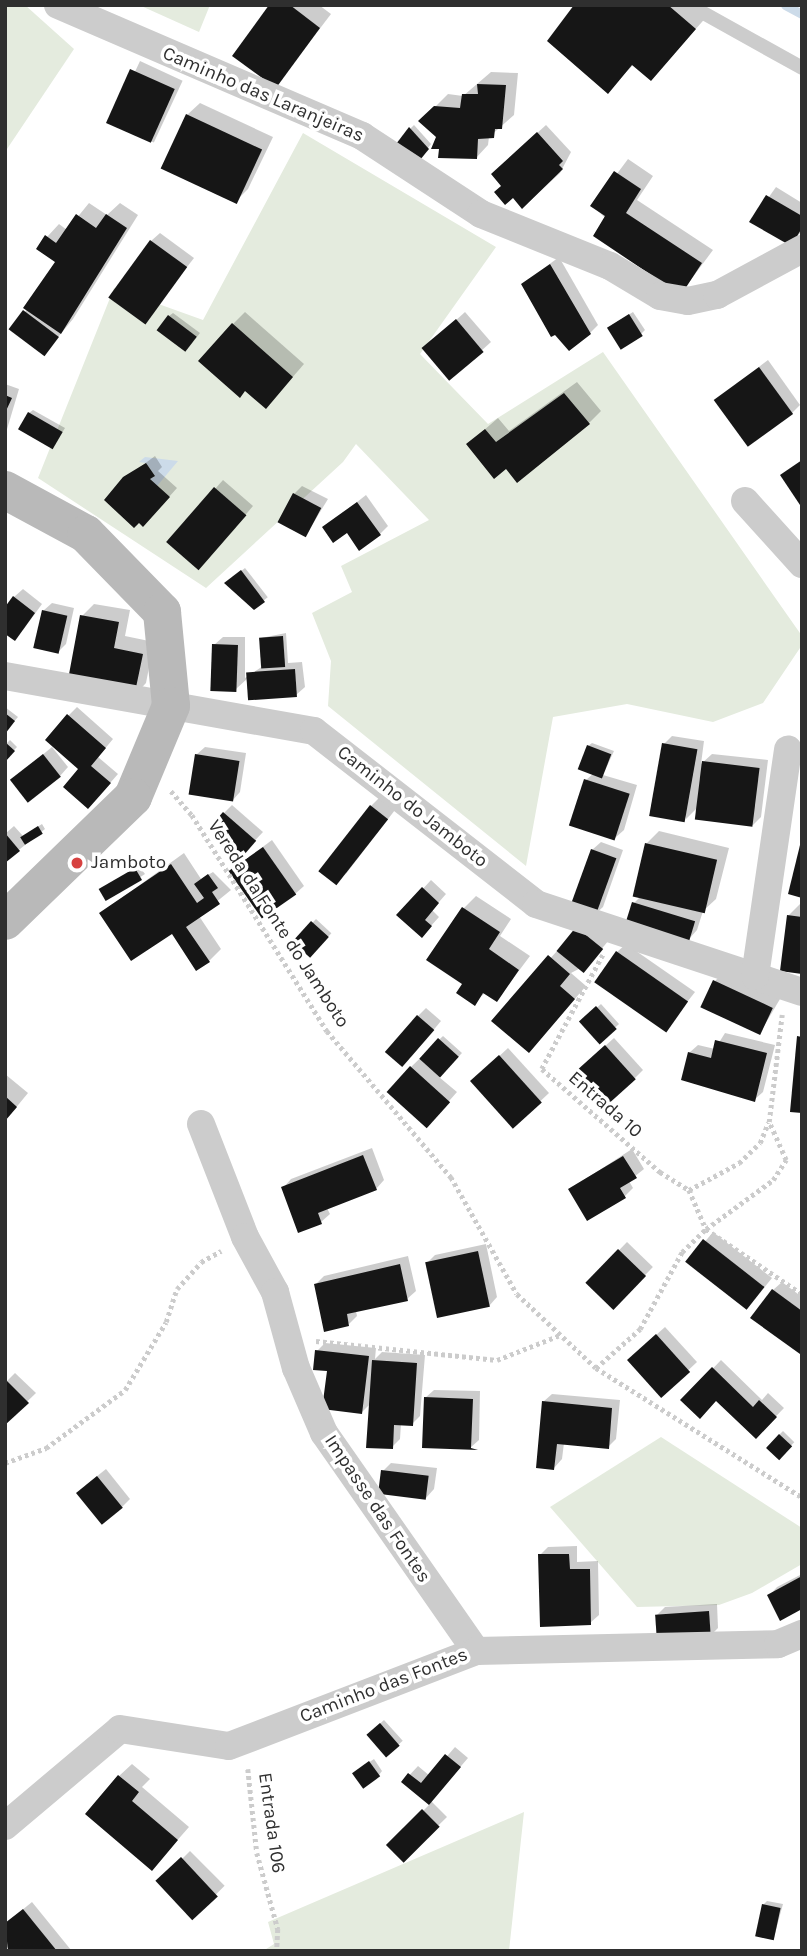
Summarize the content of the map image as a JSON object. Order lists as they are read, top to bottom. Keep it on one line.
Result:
{"streets":{"street":["Caminho das Laranjeiras","Caminho do Jamboto","Impasse das Fontes","Caminho das Fontes"],"path":["Vereda da Fonte do Jamboto","Entrada 10","Entrada 106"]},"crossings":[["Caminho do Jamboto","Entrada 10"],["Impasse das Fontes","Caminho das Fontes"],["Caminho das Fontes","Entrada 106"]],"places":["Jamboto"]}
